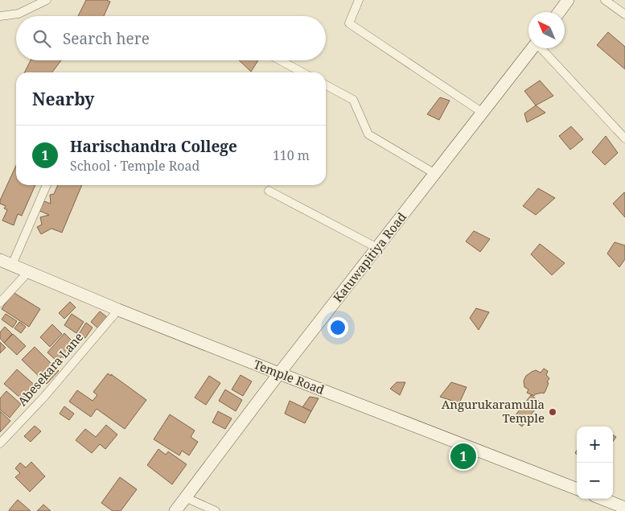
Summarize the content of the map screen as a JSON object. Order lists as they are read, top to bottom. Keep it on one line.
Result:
{"streets":{"street":["Katuwapitiya Road","Abesekara Lane","Temple Road"]},"crossings":[["Katuwapitiya Road","Temple Road"],["Abesekara Lane","Temple Road"]],"places":["Angurukaramulla Temple"],"north":"top left","page":{"search":"Search here","heading":"Nearby","list":[{"mark":"1","name":"Harischandra College","note":"School · Temple Road","value":"110 m"}],"map_buttons":["+","−"],"pins":"1"}}
